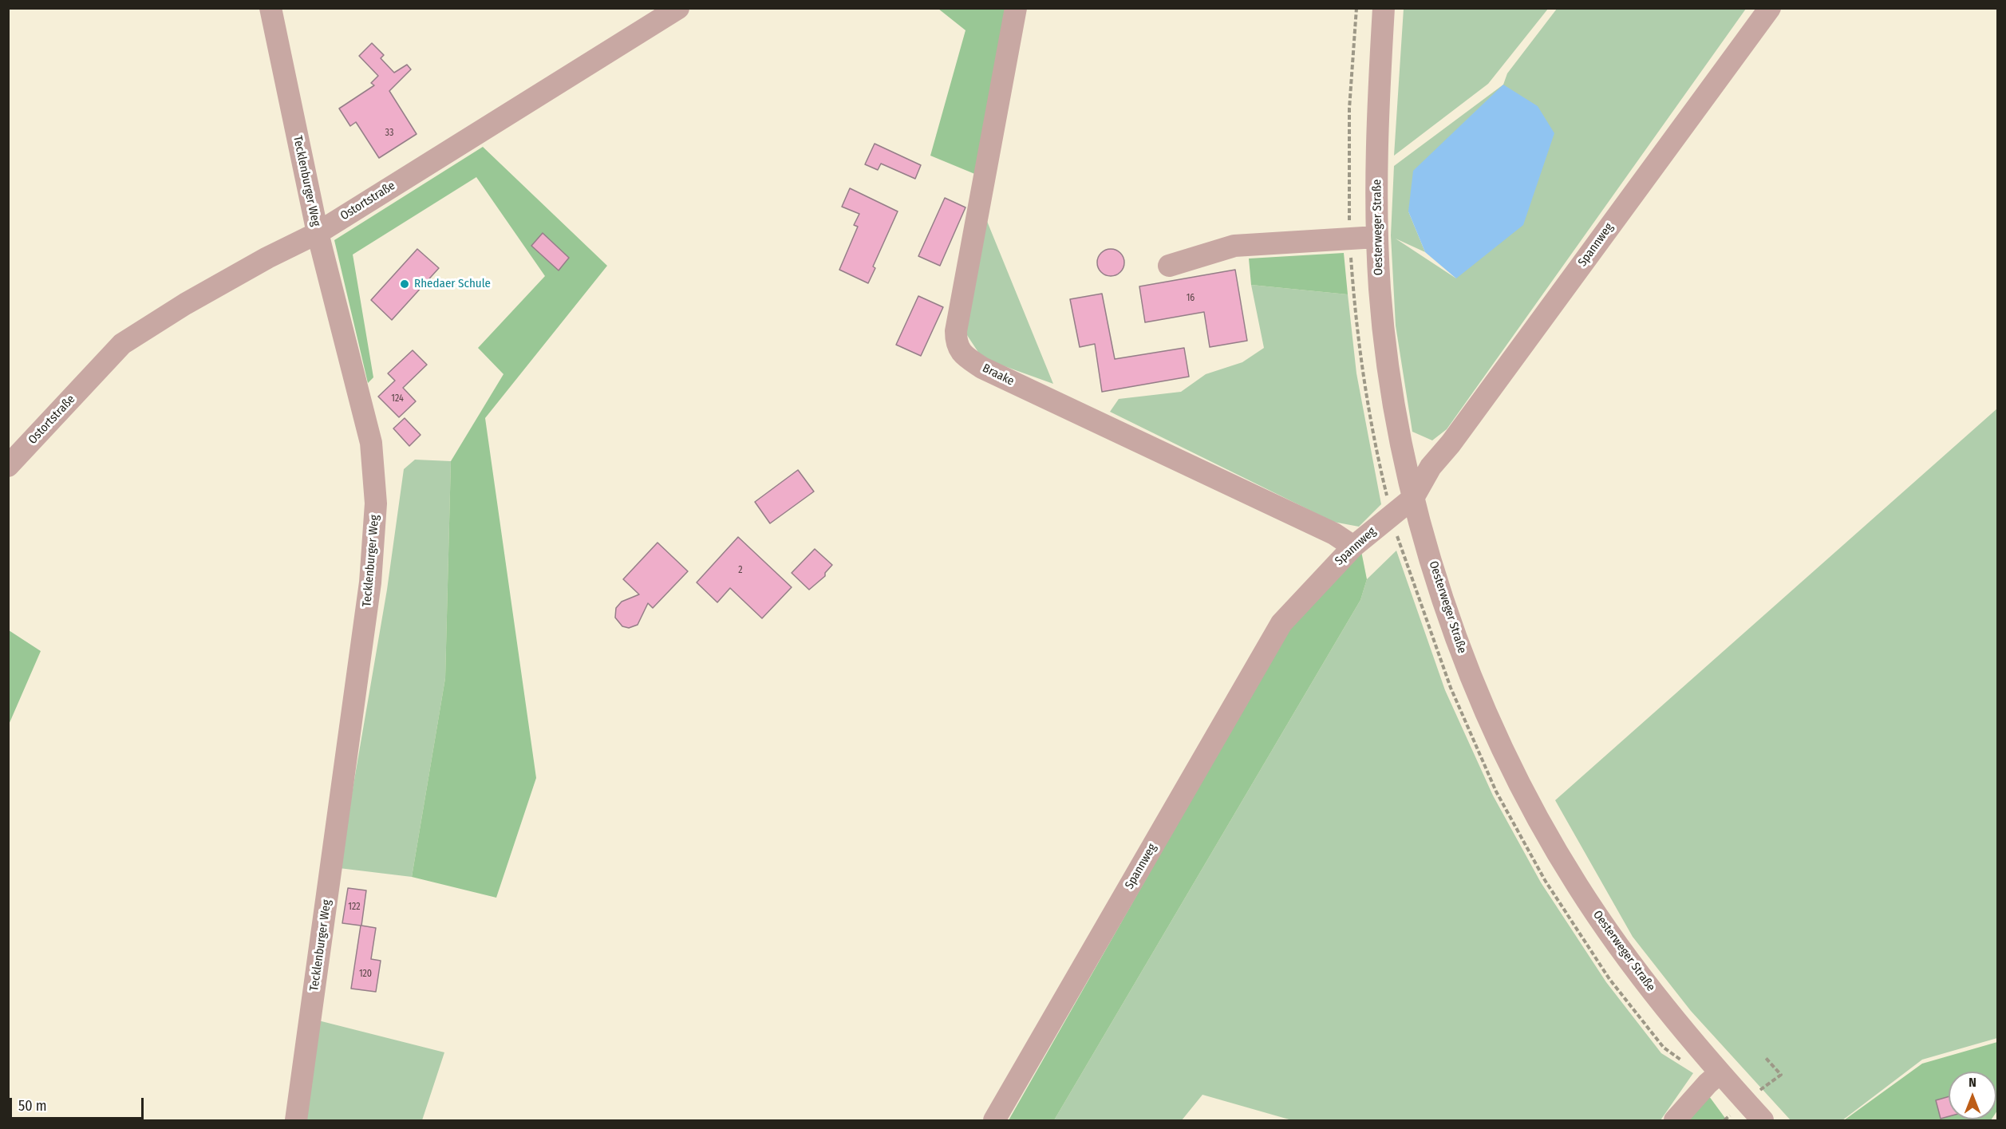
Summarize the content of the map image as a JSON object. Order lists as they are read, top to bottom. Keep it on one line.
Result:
{"streets":{"street":["Tecklenburger Weg","Ostortstraße","Oesterweger Straße","Spannweg","Braake"]},"crossings":[["Tecklenburger Weg","Ostortstraße"],["Oesterweger Straße","Spannweg"],["Spannweg","Braake"]],"places":["Rhedaer Schule"],"house_numbers":["33","16","124","2","122","120"],"scale_bar":"50 m","north":"top"}
